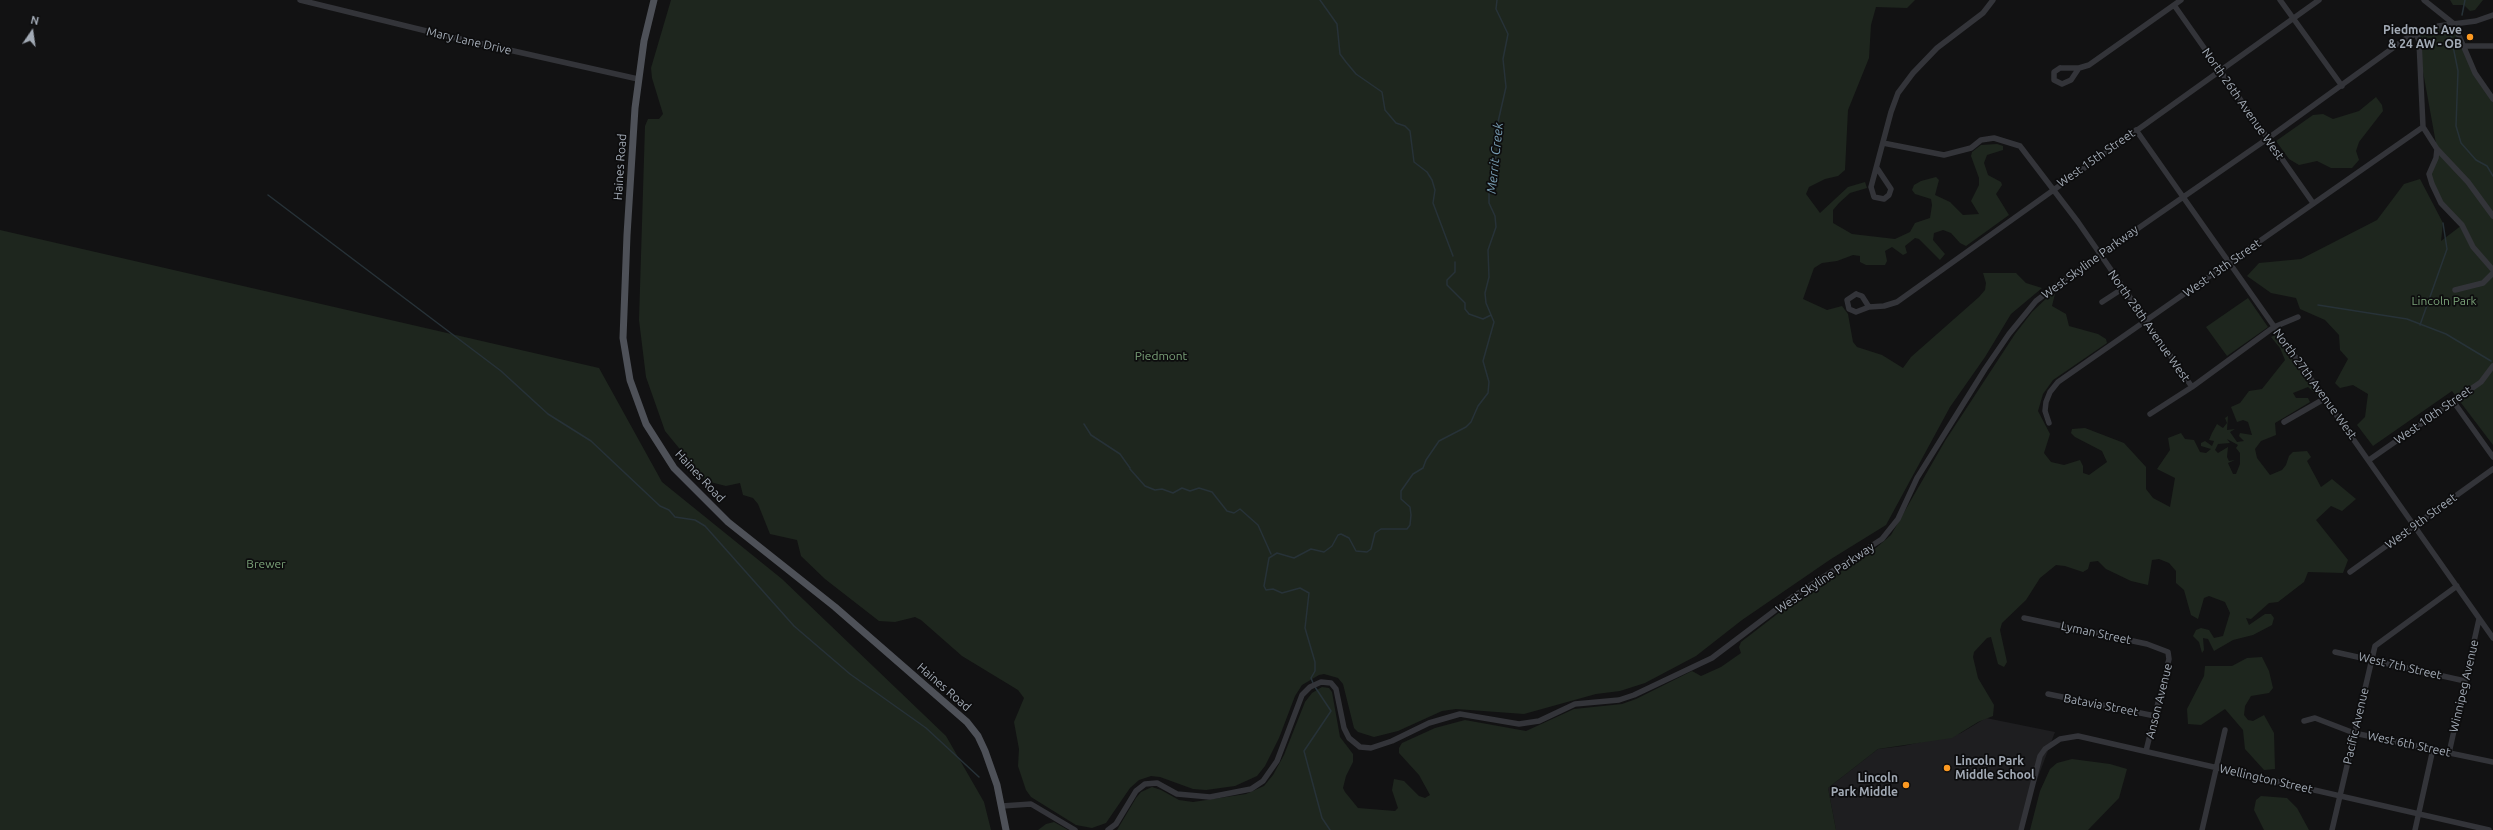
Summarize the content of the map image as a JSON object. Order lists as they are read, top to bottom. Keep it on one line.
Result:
{"streets":{"main road":["Haines Road"],"street":["Mary Lane Drive","North 26th Avenue West","West 15th Street","West Skyline Parkway","West 13th Street","North 28th Avenue West","North 27th Avenue West","West 10th Street","West 9th Street","Lyman Street","West 7th Street","Winnipeg Avenue","Anson Avenue","Batavia Street","Pacific Avenue","West 6th Street","Wellington Street"]},"crossings":[["Mary Lane Drive","Haines Road"],["North 26th Avenue West","West 15th Street"],["North 26th Avenue West","West Skyline Parkway"],["North 26th Avenue West","West 13th Street"],["West 15th Street","North 28th Avenue West"],["West 15th Street","North 27th Avenue West"],["West Skyline Parkway","North 28th Avenue West"],["West Skyline Parkway","North 27th Avenue West"],["West 13th Street","North 28th Avenue West"],["West 13th Street","North 27th Avenue West"],["North 27th Avenue West","West 10th Street"],["North 27th Avenue West","West 9th Street"],["North 27th Avenue West","Winnipeg Avenue"],["North 27th Avenue West","Pacific Avenue"],["Lyman Street","Anson Avenue"],["West 7th Street","Winnipeg Avenue"],["West 7th Street","Pacific Avenue"],["Winnipeg Avenue","West 6th Street"],["Anson Avenue","Batavia Street"],["Anson Avenue","Wellington Street"],["Pacific Avenue","West 6th Street"],["Pacific Avenue","Wellington Street"]],"water":["Merrit Creek"],"parks":["Lincoln Park","Piedmont","Brewer"],"places":["Piedmont Ave & 24 AW - OB","Lincoln Park Middle School","Lincoln Park Middle"],"north":"top"}
